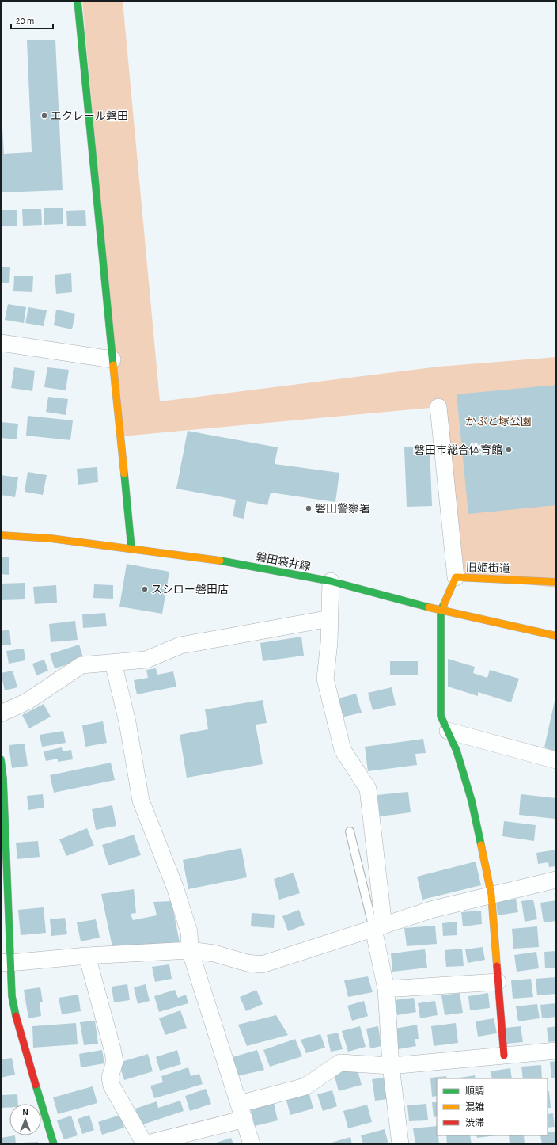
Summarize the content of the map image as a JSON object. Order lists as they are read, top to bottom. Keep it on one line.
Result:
{"streets":{"street":["磐田袋井線","旧姫街道"]},"crossings":[["磐田袋井線","旧姫街道"]],"parks":["かぶと塚公園"],"places":["エクレール磐田","磐田市総合体育館","磐田警察署","スシロー磐田店"],"legend":["順調","混雑","渋滞"],"scale_bar":"20 m","north":"top"}
